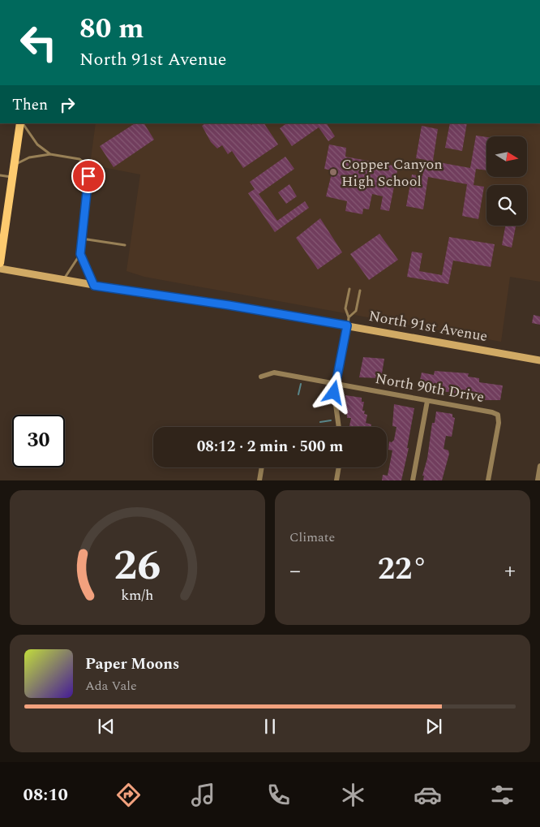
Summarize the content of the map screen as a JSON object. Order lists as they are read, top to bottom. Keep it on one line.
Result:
{"streets":{"main road":["North 91st Avenue"],"street":["North 90th Drive"]},"places":["Copper Canyon High School"],"north":"right","page":{"turn":["80 m","North 91st Avenue"],"then":"Then","limit":"30","trip":"08:12 · 2 min · 500 m","tile":"Climate","heat":["−","22°","+"],"song":["Paper Moons","Ada Vale"],"tabs":"08:10","gauge":["26","km/h"]}}
